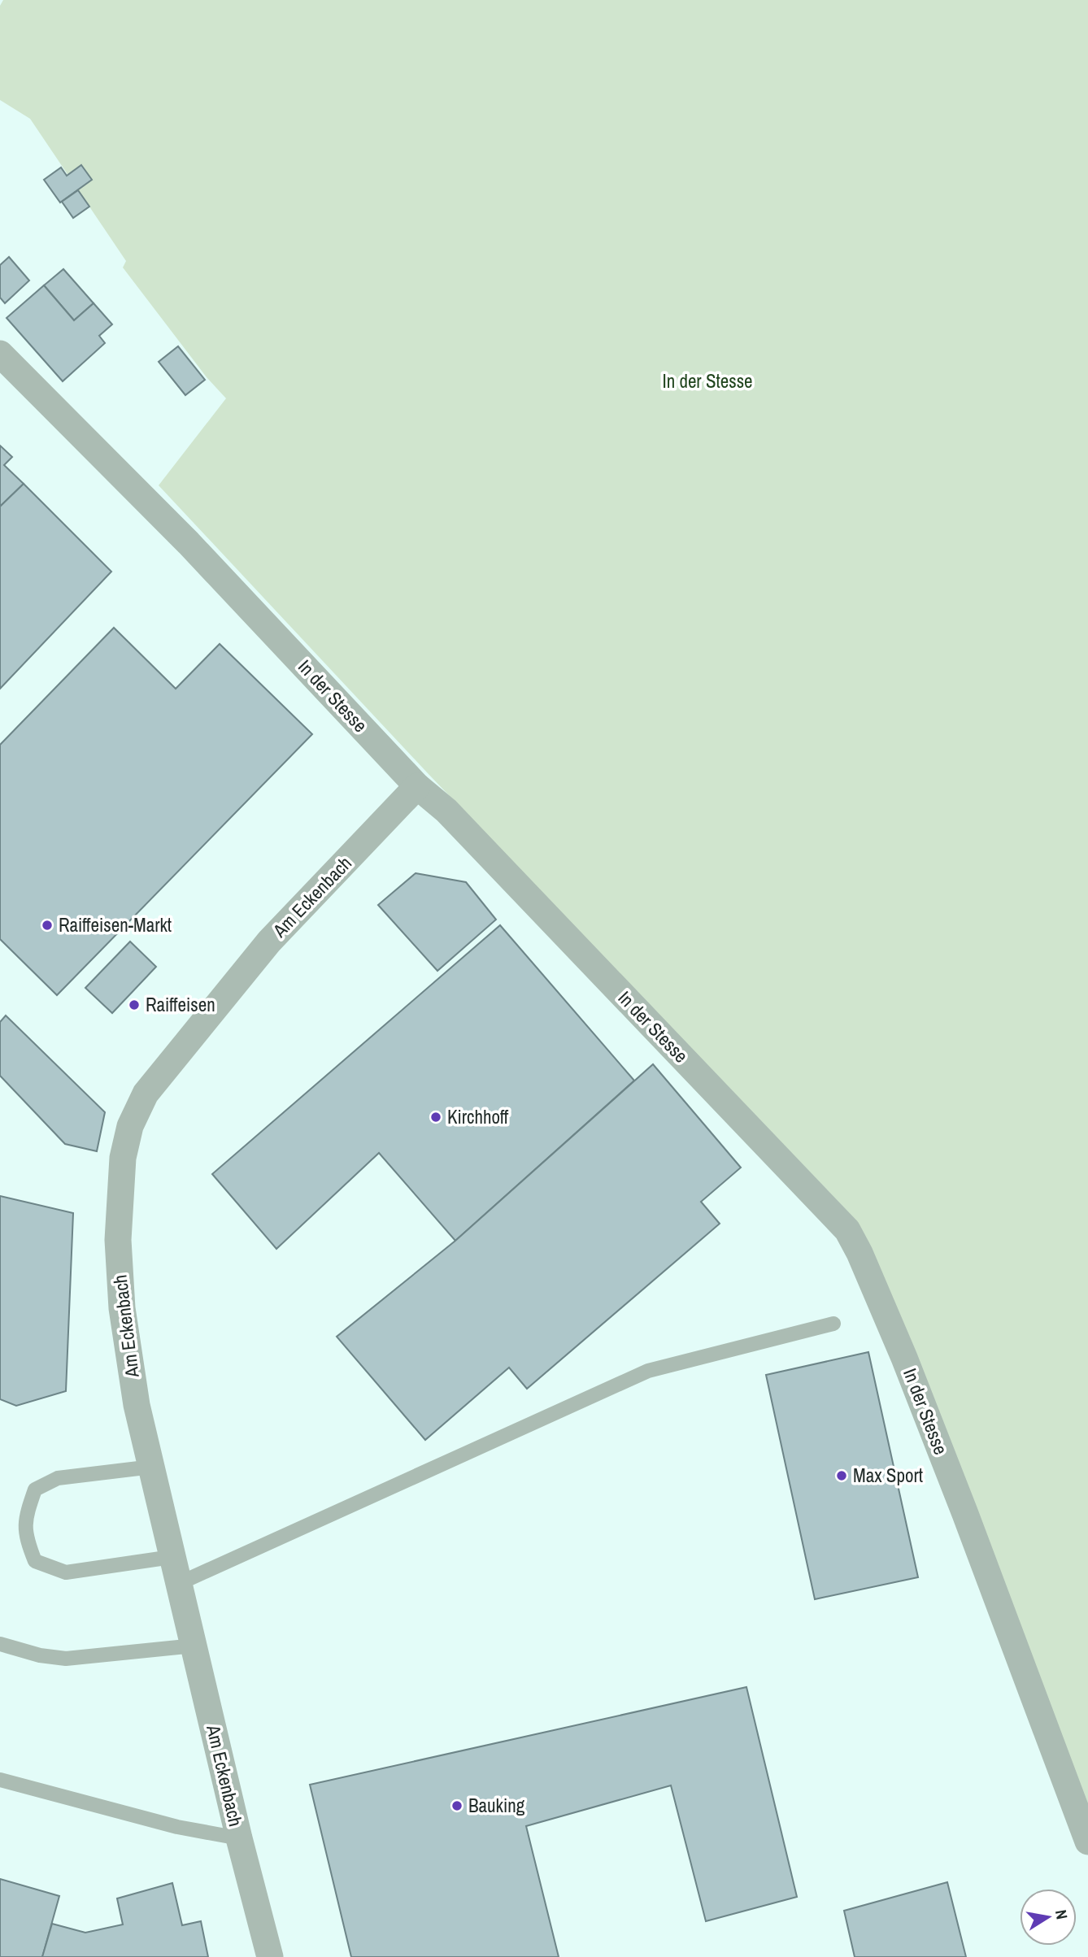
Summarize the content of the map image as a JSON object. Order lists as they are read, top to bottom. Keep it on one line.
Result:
{"streets":{"street":["In der Stesse","Am Eckenbach"]},"crossings":[["In der Stesse","Am Eckenbach"]],"parks":["In der Stesse"],"places":["Raiffeisen-Markt","Raiffeisen","Kirchhoff","Max Sport","Bauking"],"north":"right"}
